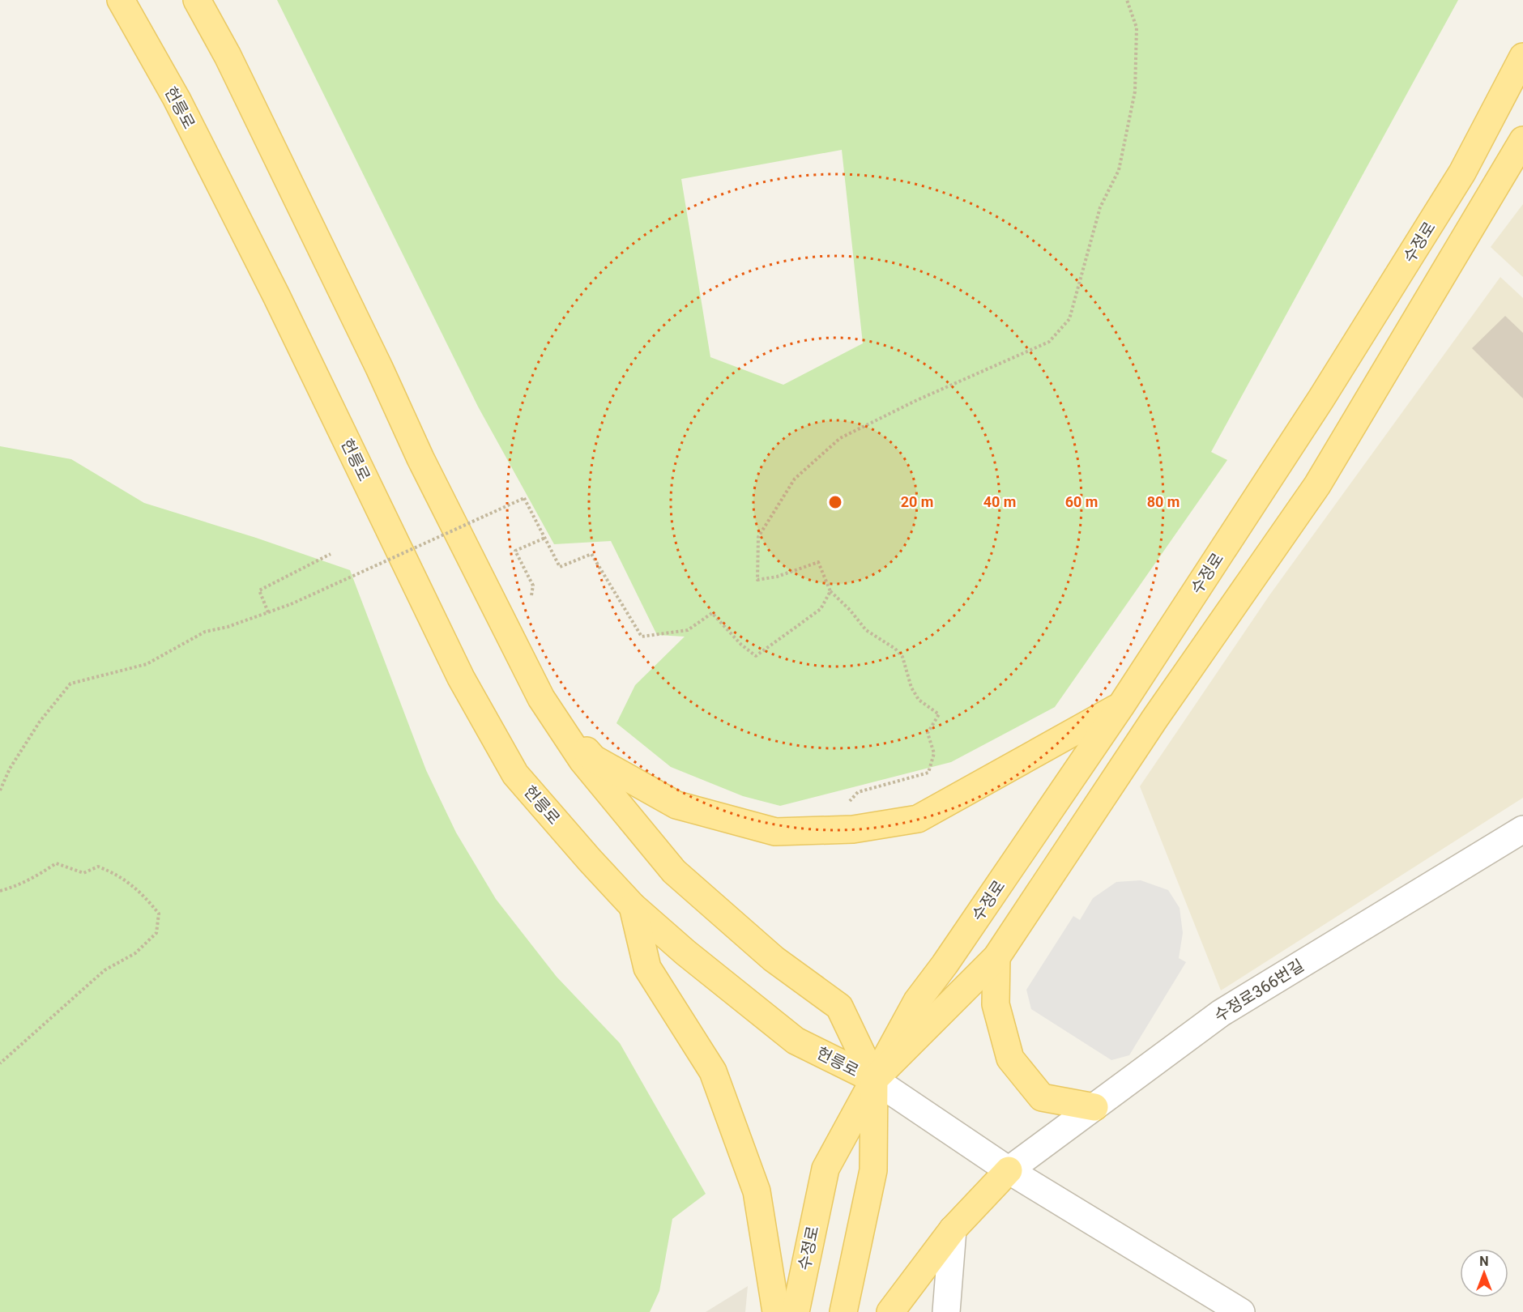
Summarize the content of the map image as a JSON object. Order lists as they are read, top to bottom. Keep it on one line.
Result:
{"streets":{"main road":["헌릉로","수정로"],"street":["수정로366번길"]},"crossings":[["헌릉로","수정로"]],"north":"top","rings":["20 m","40 m","60 m","80 m"]}
